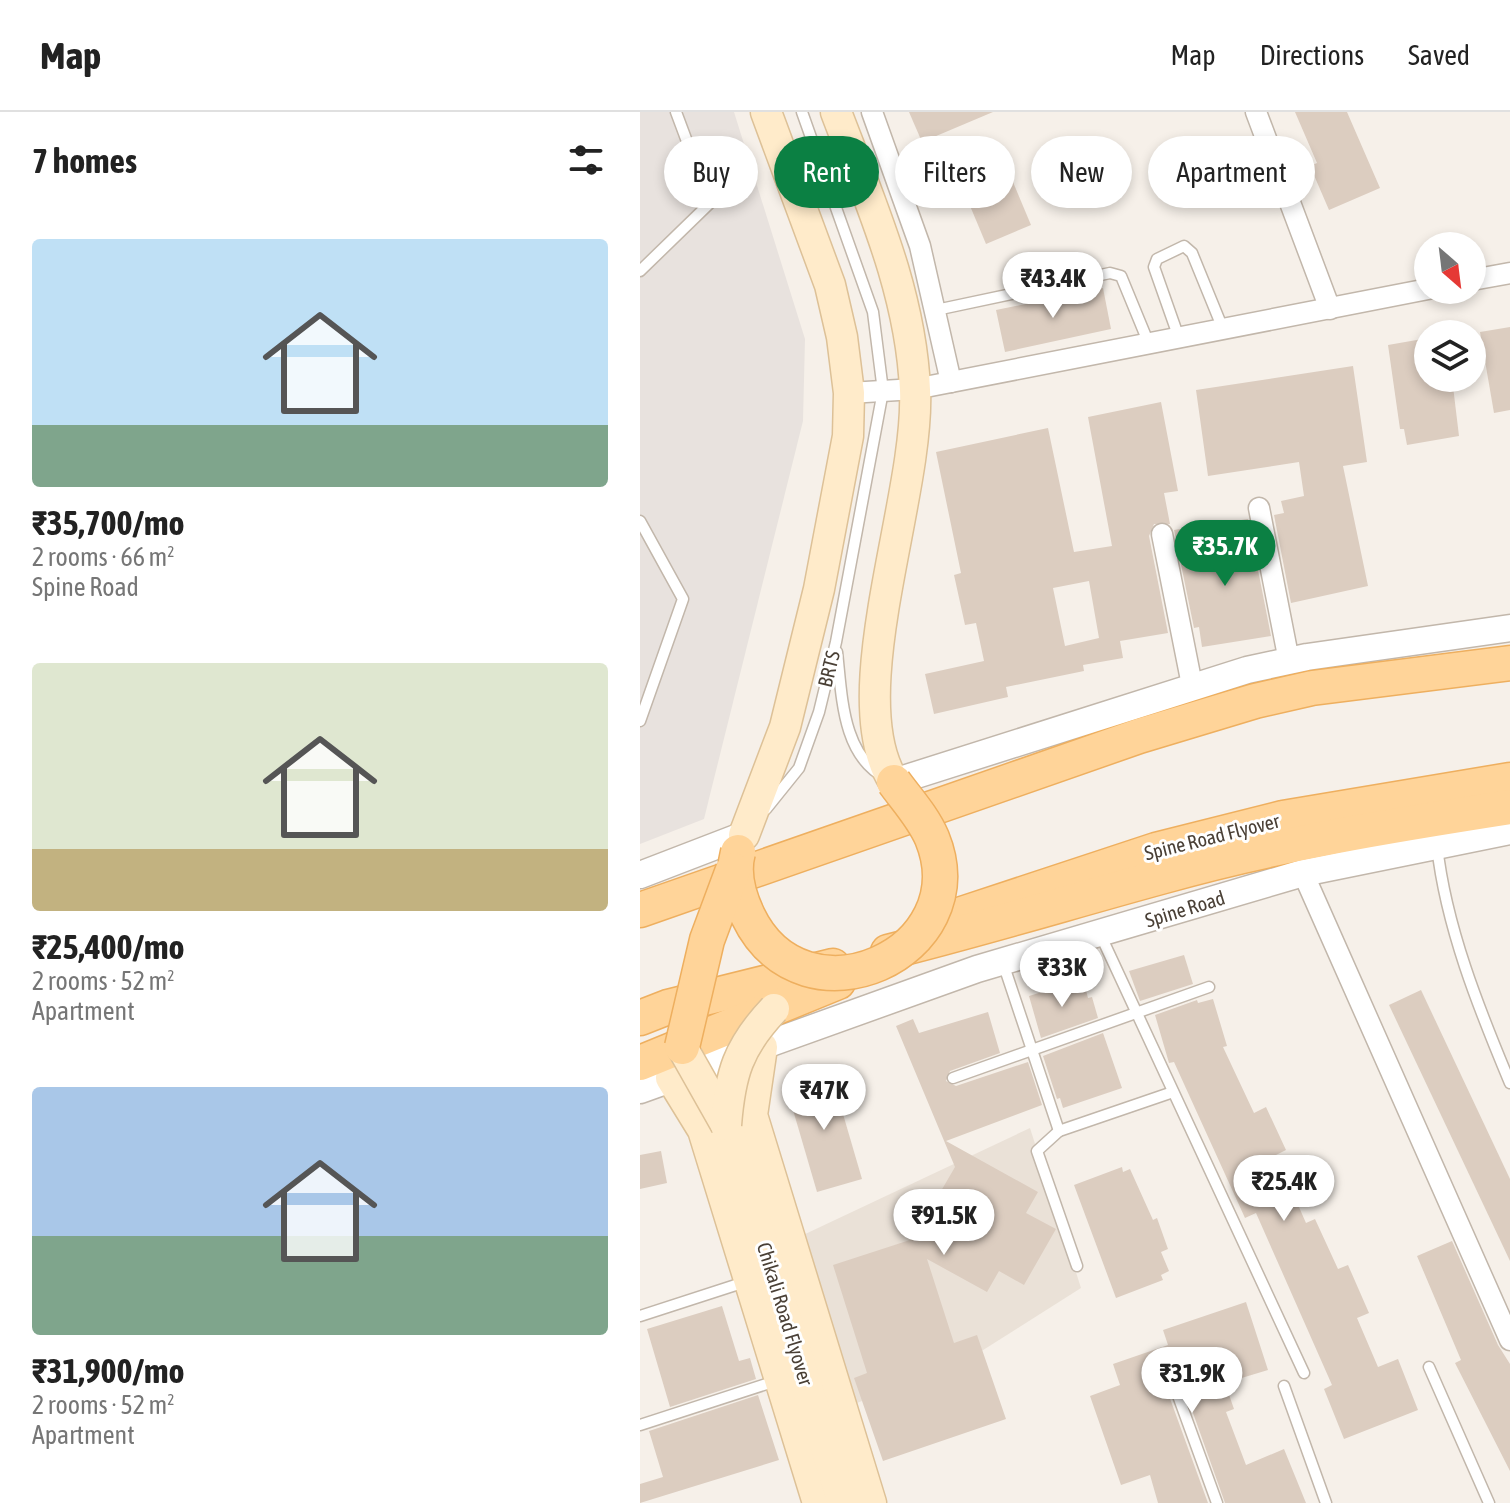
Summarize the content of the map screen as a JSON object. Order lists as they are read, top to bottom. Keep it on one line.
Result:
{"streets":{"main road":["Spine Road Flyover","Spine Road","Chikali Road Flyover"],"lane":["BRTS"]},"crossings":[["BRTS","Spine Road Flyover"],["Spine Road Flyover","Spine Road"],["Spine Road Flyover","Chikali Road Flyover"],["Spine Road","Chikali Road Flyover"]],"north":"bottom right","page":{"header":"Map","nav":["Map","Directions","Saved"],"heading":"7 homes","chip":["Buy","Rent","Filters","New","Apartment"],"list":[{"name":"₹35,700/mo","note":"2 rooms · 66 m² · Spine Road"},{"name":"₹25,400/mo","note":"2 rooms · 52 m² · Apartment"},{"name":"₹31,900/mo","note":"2 rooms · 52 m² · Apartment"}],"price":["₹43.4K","₹35.7K","₹33K","₹47K","₹25.4K","₹91.5K","₹31.9K"]}}
